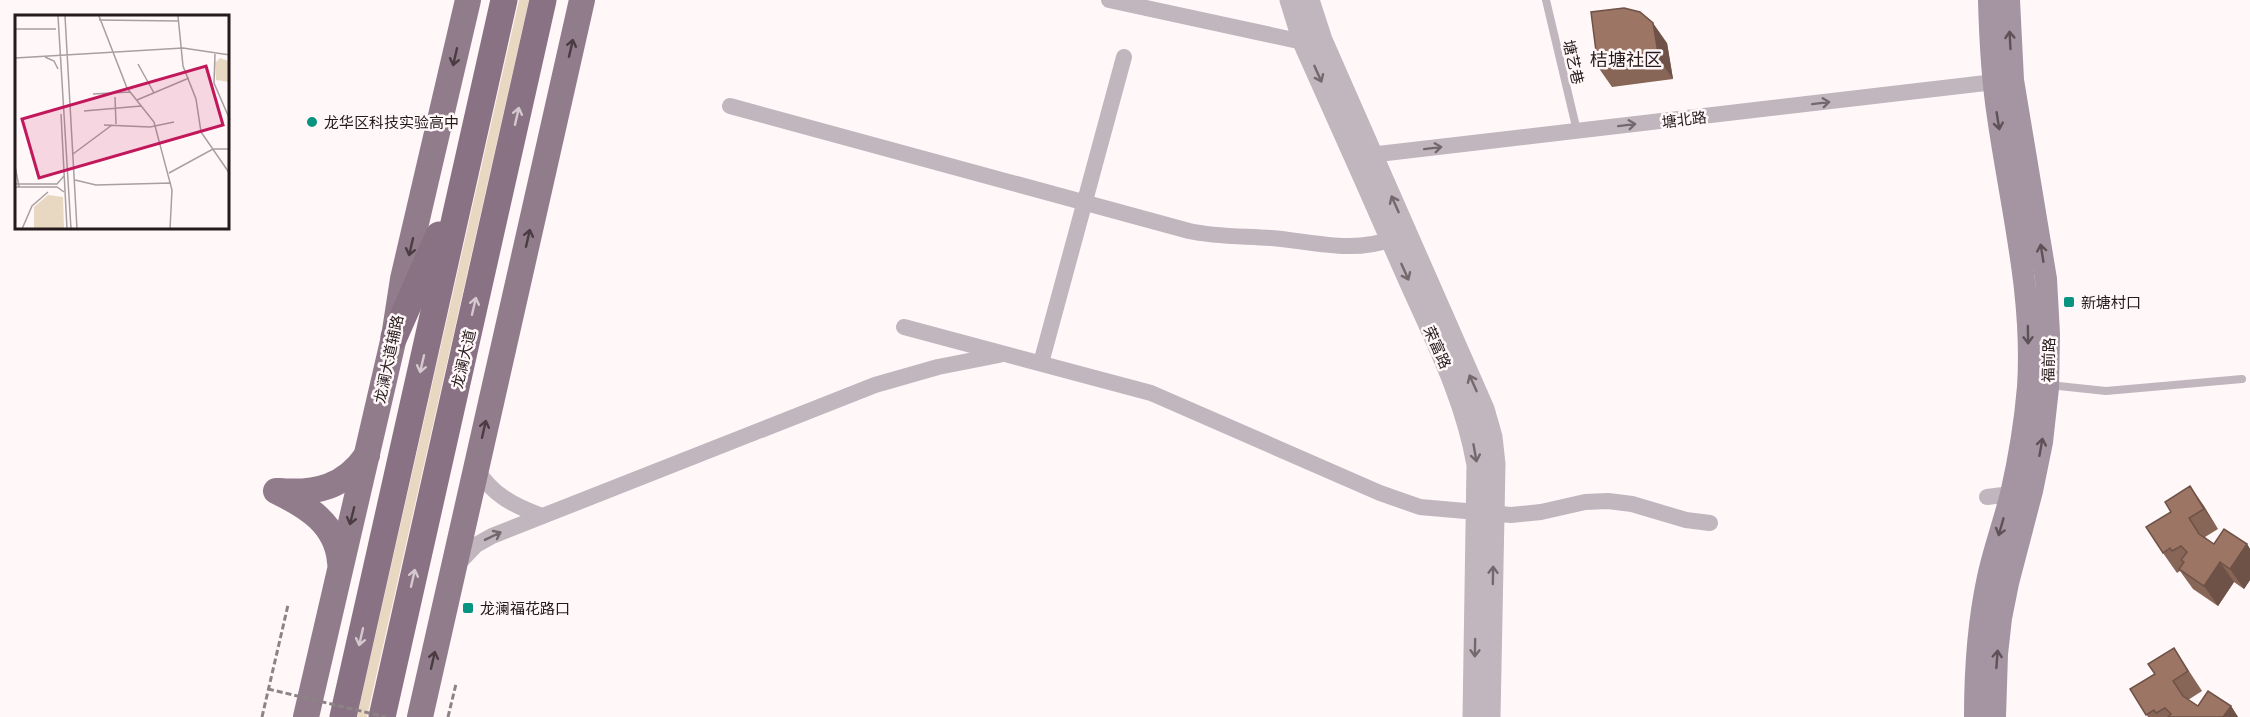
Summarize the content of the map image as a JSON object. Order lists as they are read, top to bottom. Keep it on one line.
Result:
{"streets":{"highway":["龙澜大道"],"main road":["龙澜大道辅路","福前路"],"street":["塘北路","荣富路"],"lane":["塘艺巷"]},"crossings":[["塘艺巷","塘北路"],["塘北路","荣富路"],["塘北路","福前路"]],"one_way":["塘北路"],"districts":["桔塘社区"],"places":{"other":["龙华区科技实验高中"],"transit":["新塘村口","龙澜福花路口"]}}
